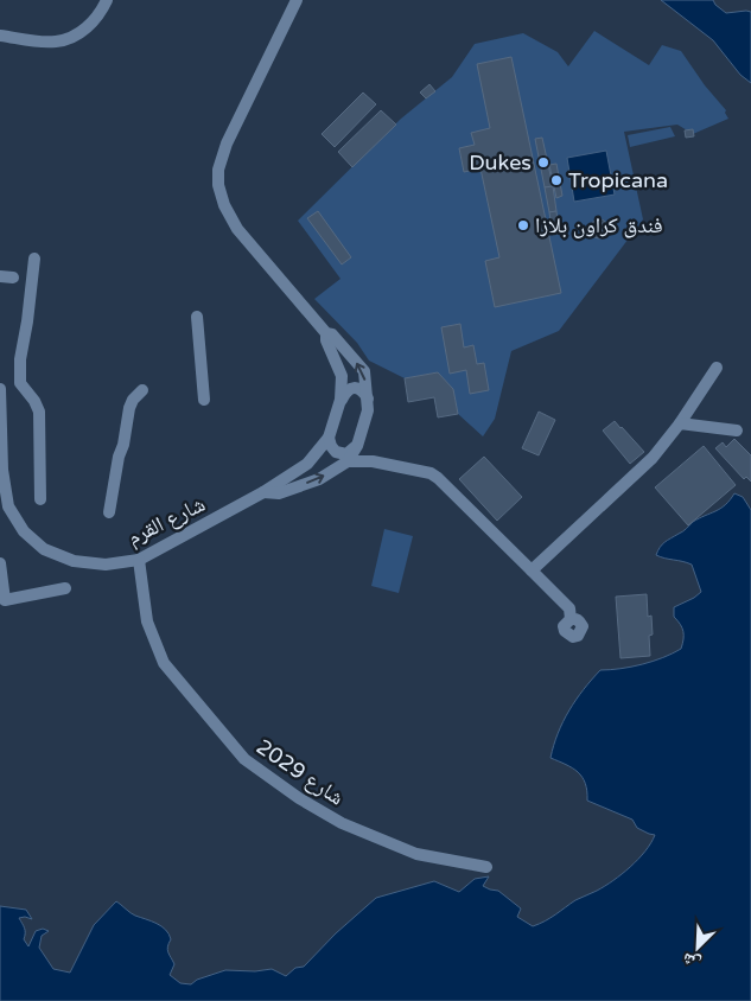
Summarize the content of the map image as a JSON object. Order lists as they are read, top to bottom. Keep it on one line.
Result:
{"streets":{"street":["شارع القرم","2029 شارع"]},"crossings":[["شارع القرم","2029 شارع"]],"places":["Dukes","Tropicana","فندق كراون بلازا"],"north":"bottom left"}
